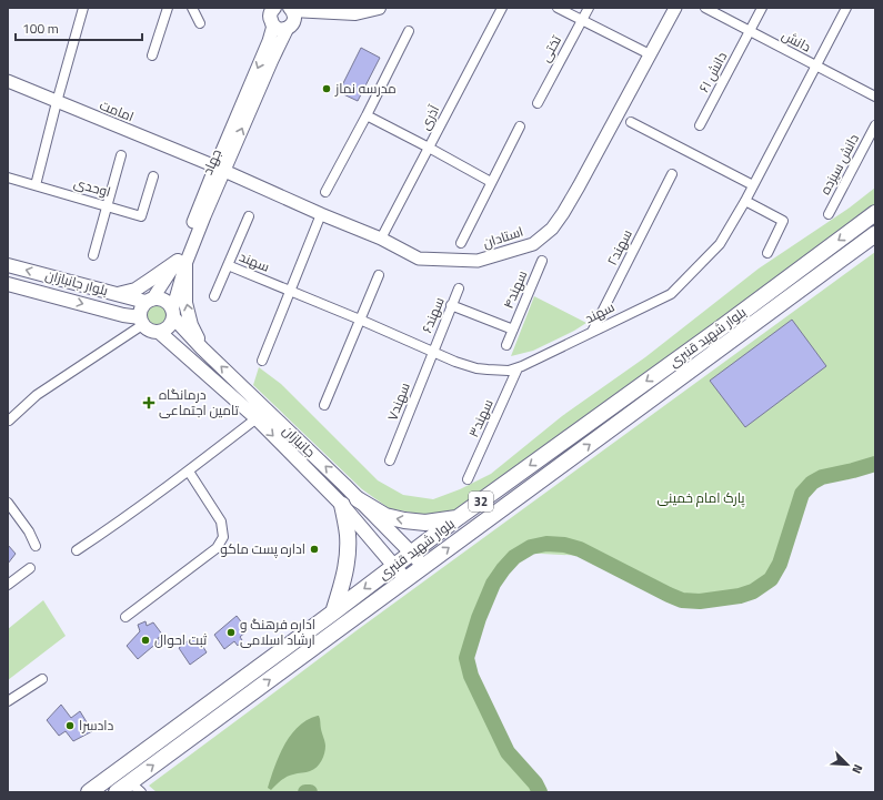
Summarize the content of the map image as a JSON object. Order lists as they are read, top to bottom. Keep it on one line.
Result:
{"streets":{"highway":["بلوار شهید قنبری","32"],"main road":["بلوار جانبازان","جانبازان"],"street":["دانش","تختی","دانش ۶۱","امامت","آذری","جهاد","دانش سیزده","اوحدی","استادان","سهند۲","سهند","سهند۴","سهند۶","سهند۷","سهند۳"]},"crossings":[["دانش","دانش ۶۱"],["دانش","سهند"],["امامت","جهاد"],["امامت","استادان"],["آذری","استادان"],["جهاد","استادان"],["جهاد","بلوار جانبازان"],["جهاد","جانبازان"],["سهند۲","سهند"],["سهند","سهند۶"],["سهند","سهند۷"],["سهند","سهند۳"],["بلوار جانبازان","جانبازان"],["سهند۶","سهند۷"],["بلوار شهید قنبری","جانبازان"]],"parks":["پارک امام خمینی"],"places":{"other":["مدرسه نماز","اداره پست ماکو","اداره فرهنگ و ارشاد اسلامی","ثبت احوال","دادسرا"],"health":["درمانگاه تامین اجتماعی"]},"scale_bar":"100 m","north":"bottom right"}
